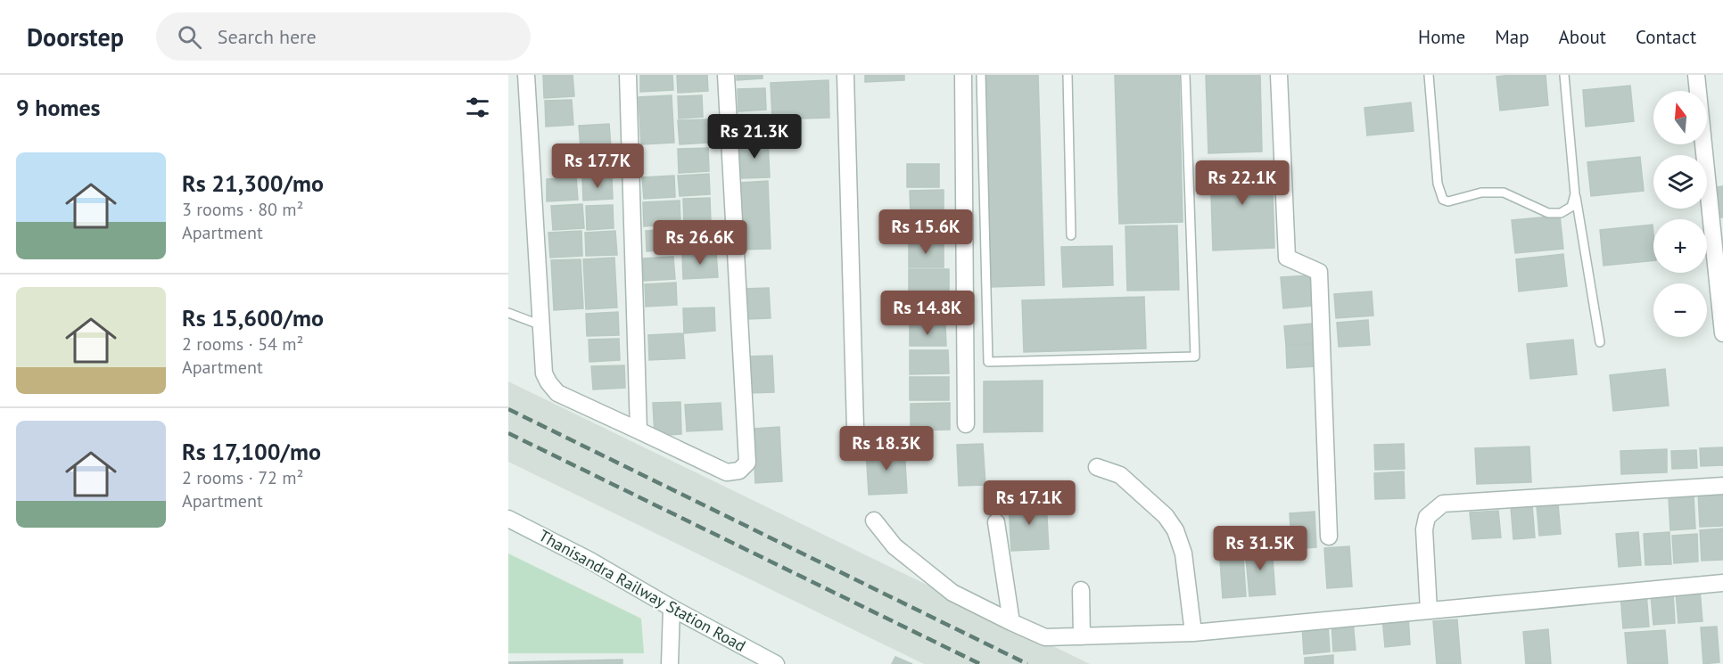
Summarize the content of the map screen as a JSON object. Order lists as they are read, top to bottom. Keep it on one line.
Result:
{"streets":{"street":["Thanisandra Railway Station Road"]},"north":"top","page":{"header":"Doorstep","search":"Search here","nav":["Home","Map","About","Contact"],"heading":"9 homes","map_buttons":["+","−"],"price":["Rs 21.3K","Rs 17.7K","Rs 22.1K","Rs 15.6K","Rs 26.6K","Rs 14.8K","Rs 18.3K","Rs 17.1K","Rs 31.5K"],"list":[{"name":"Rs 21,300/mo","note":"3 rooms · 80 m² · Apartment"},{"name":"Rs 15,600/mo","note":"2 rooms · 54 m² · Apartment"},{"name":"Rs 17,100/mo","note":"2 rooms · 72 m² · Apartment"}]}}
